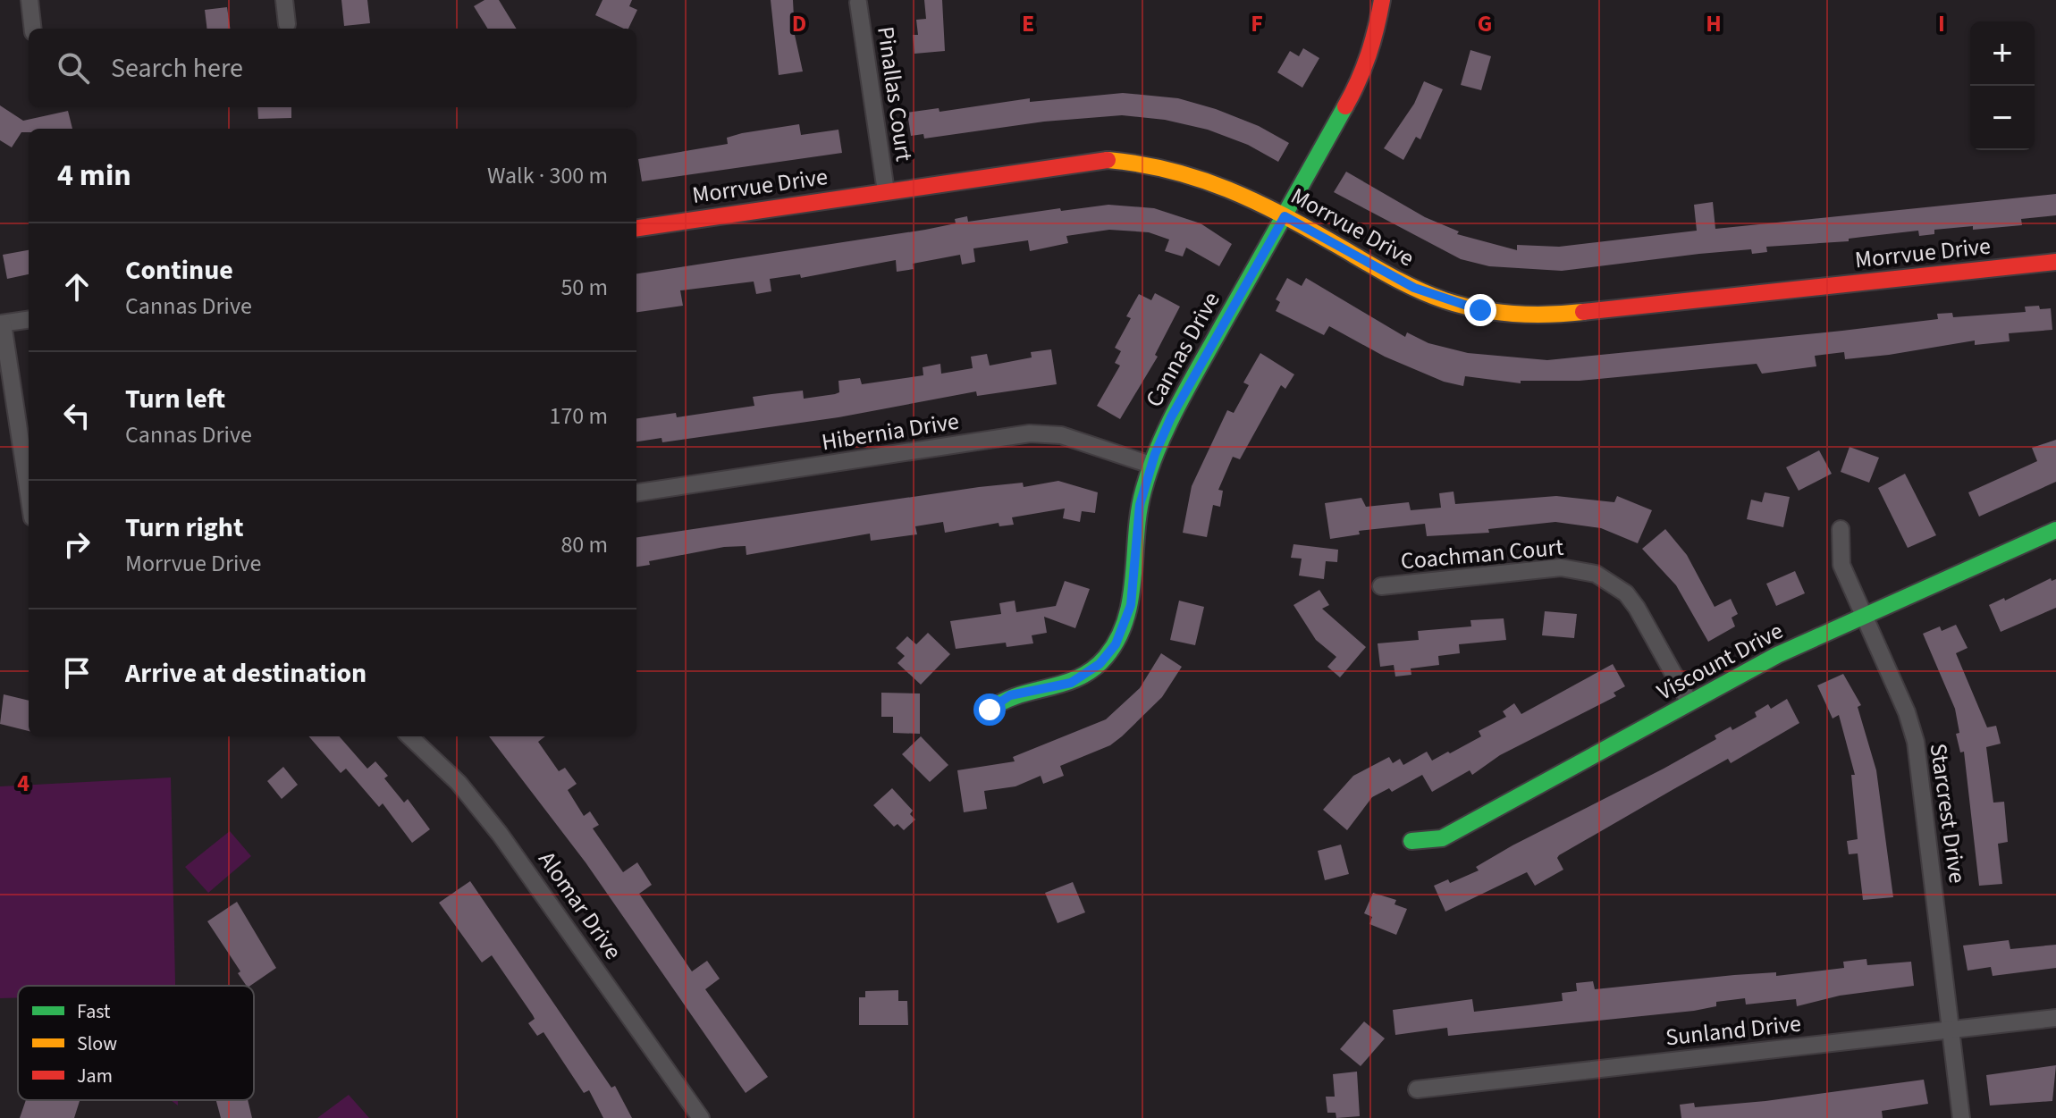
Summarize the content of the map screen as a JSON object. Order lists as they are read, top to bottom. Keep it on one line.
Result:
{"streets":{"street":["Pinallas Court","Morrvue Drive","Cannas Drive","Hibernia Drive","Coachman Court","Viscount Drive","Starcrest Drive","Alomar Drive","Sunland Drive"]},"crossings":[["Pinallas Court","Morrvue Drive"],["Morrvue Drive","Cannas Drive"],["Cannas Drive","Hibernia Drive"],["Coachman Court","Viscount Drive"],["Viscount Drive","Starcrest Drive"],["Starcrest Drive","Sunland Drive"]],"legend":["Fast","Slow","Jam"],"page":{"map_buttons":["+","−"],"search":"Search here","heading":["4 min","Walk · 300 m"],"list":[["Continue","Cannas Drive","50 m"],["Turn left","Cannas Drive","170 m"],["Turn right","Morrvue Drive","80 m"],"Arrive at destination"]},"grid":{"columns":["D","E","F","G","H","I"],"rows":["4"]}}
